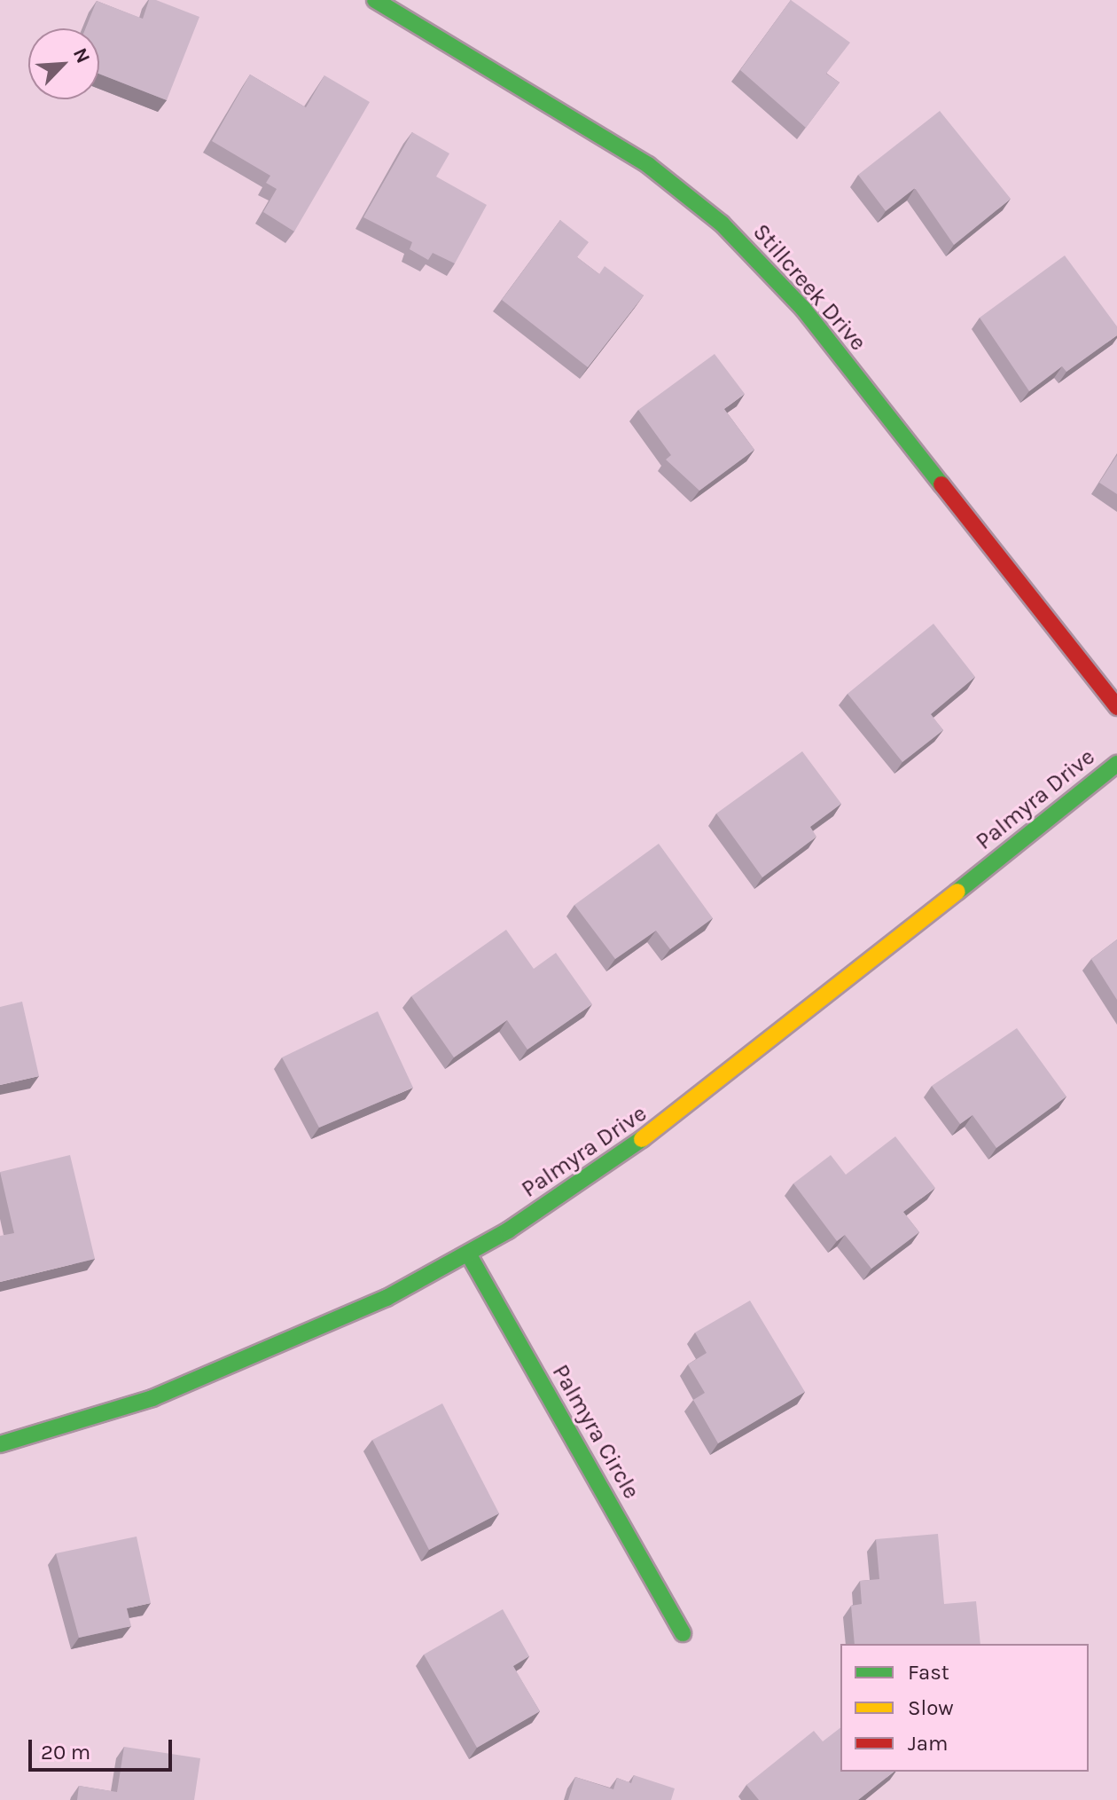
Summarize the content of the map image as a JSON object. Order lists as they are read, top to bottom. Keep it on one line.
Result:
{"streets":{"street":["Stillcreek Drive","Palmyra Drive","Palmyra Circle"]},"crossings":[["Palmyra Drive","Palmyra Circle"]],"legend":["Fast","Slow","Jam"],"scale_bar":"20 m","north":"top right"}
